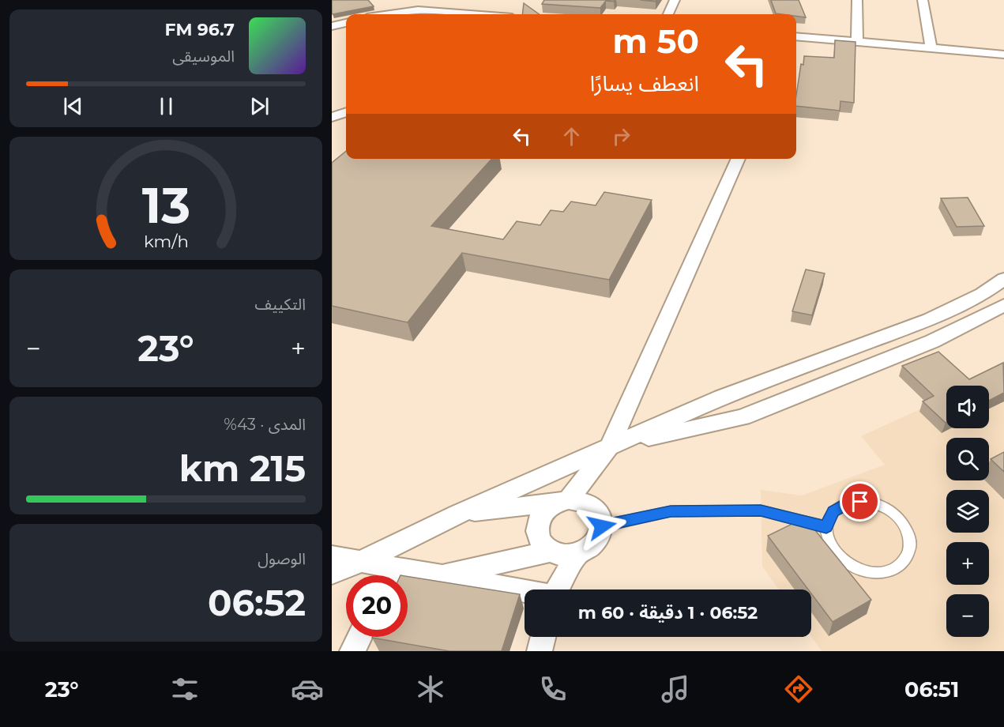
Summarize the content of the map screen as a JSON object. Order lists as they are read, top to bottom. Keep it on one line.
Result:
{"page":{"turn":["50 m","انعطف يسارًا"],"song":["96.7 FM","الموسيقى"],"tile":["التكييف",["المدى · 43%","215 km"],["الوصول","06:52"]],"heat":["−","23°","+"],"map_buttons":["+","−"],"limit":"20","trip":"06:52 · 1 دقيقة · 60 m","tabs":["06:51","23°"],"gauge":["13","km/h"]}}
